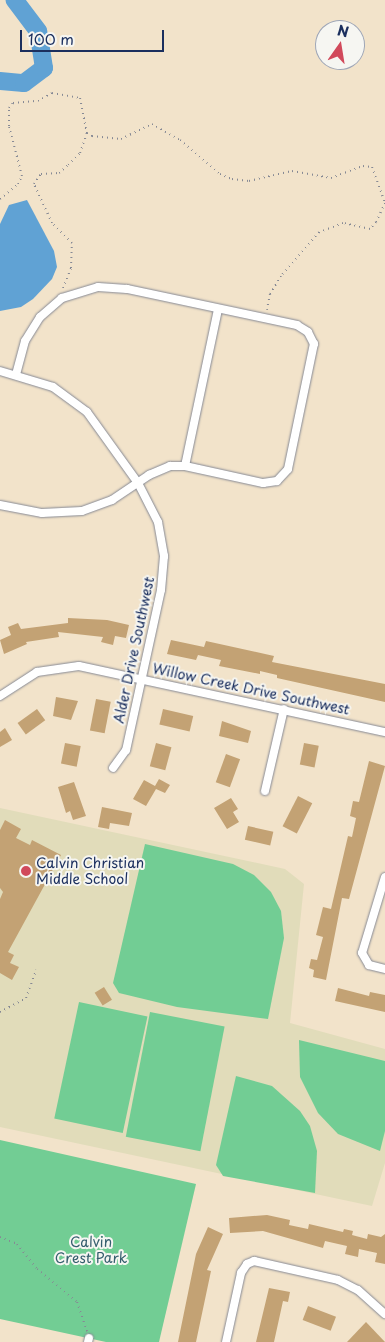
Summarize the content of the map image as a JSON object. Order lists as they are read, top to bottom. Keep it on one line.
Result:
{"streets":{"street":["Alder Drive Southwest","Willow Creek Drive Southwest"]},"crossings":[["Alder Drive Southwest","Willow Creek Drive Southwest"]],"parks":["Calvin Crest Park"],"places":["Calvin Christian Middle School"],"scale_bar":"100 m","north":"top"}
